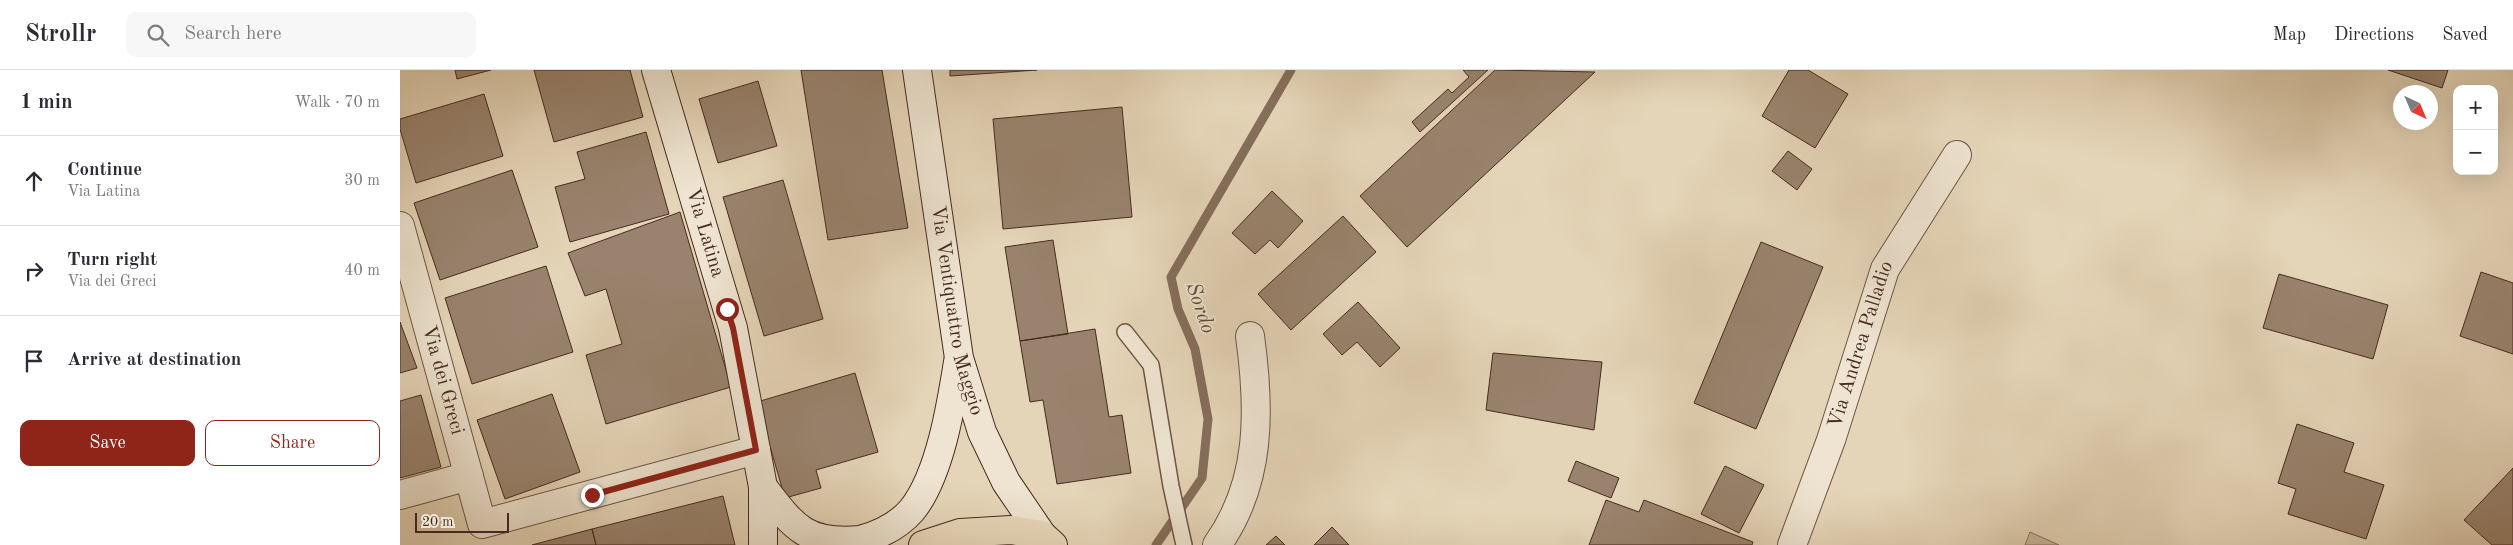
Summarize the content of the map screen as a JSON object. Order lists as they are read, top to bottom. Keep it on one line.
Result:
{"streets":{"main road":["Via Latina","Via Ventiquattro Maggio","Via Andrea Palladio","Via dei Greci"]},"crossings":[["Via Latina","Via dei Greci"]],"water":["Sordo"],"scale_bar":"20 m","north":"bottom right","page":{"header":"Strollr","search":"Search here","nav":["Map","Directions","Saved"],"heading":["1 min","Walk · 70 m"],"map_buttons":["+","−"],"list":[["Continue","Via Latina","30 m"],["Turn right","Via dei Greci","40 m"],"Arrive at destination"],"buttons":["Save","Share"],"scale":"20 m"}}
